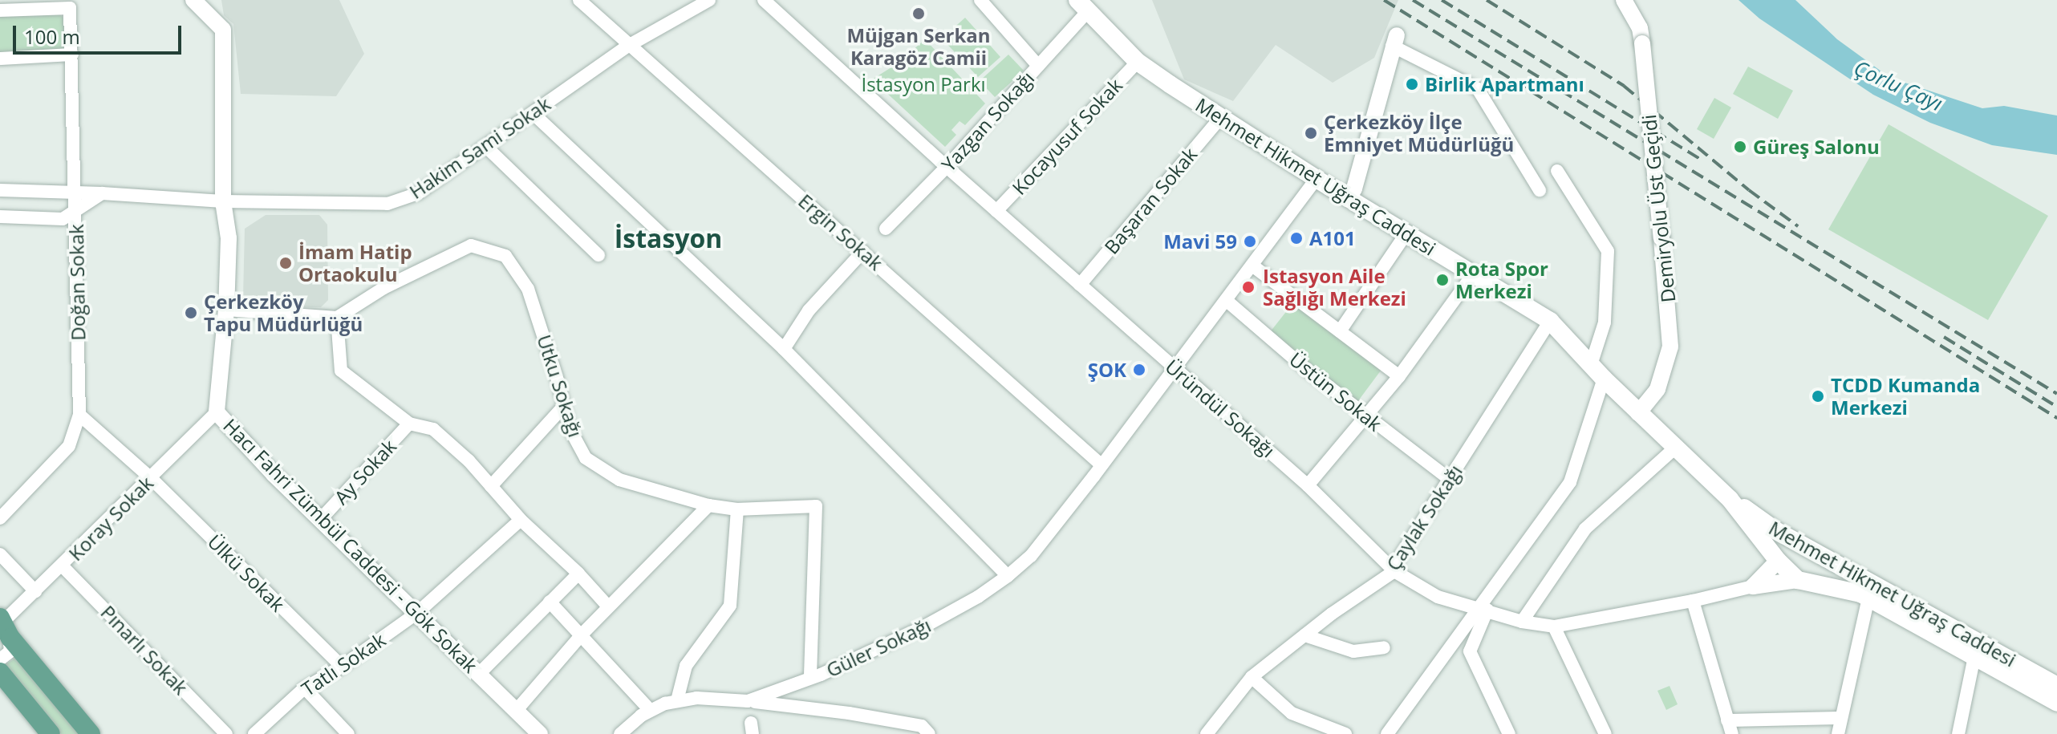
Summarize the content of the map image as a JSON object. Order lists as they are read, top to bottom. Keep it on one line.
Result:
{"streets":{"main road":["Mehmet Hikmet Uğraş Caddesi"],"street":["Yazgan Sokağı","Kocayusuf Sokak","Hakim Sami Sokak","Başaran Sokak","Demiryolu Üst Geçidi","Ergin Sokak","Doğan Sokak","Utku Sokağı","Üstün Sokak","Üründül Sokağı","Ay Sokak","Çaylak Sokağı","Koray Sokak","Hacı Fahri Zümbül Caddesi - Gök Sokak","Ülkü Sokak","Güler Sokağı","Pınarlı Sokak","Tatlı Sokak"]},"crossings":[["Yazgan Sokağı","Mehmet Hikmet Uğraş Caddesi"],["Yazgan Sokağı","Üründül Sokağı"],["Kocayusuf Sokak","Mehmet Hikmet Uğraş Caddesi"],["Kocayusuf Sokak","Üründül Sokağı"],["Hakim Sami Sokak","Ergin Sokak"],["Hakim Sami Sokak","Doğan Sokak"],["Hakim Sami Sokak","Hacı Fahri Zümbül Caddesi - Gök Sokak"],["Mehmet Hikmet Uğraş Caddesi","Başaran Sokak"],["Mehmet Hikmet Uğraş Caddesi","Demiryolu Üst Geçidi"],["Mehmet Hikmet Uğraş Caddesi","Çaylak Sokağı"],["Mehmet Hikmet Uğraş Caddesi","Güler Sokağı"],["Başaran Sokak","Üründül Sokağı"],["Ergin Sokak","Güler Sokağı"],["Utku Sokağı","Güler Sokağı"],["Üstün Sokak","Çaylak Sokağı"],["Üstün Sokak","Güler Sokağı"],["Üründül Sokağı","Çaylak Sokağı"],["Üründül Sokağı","Güler Sokağı"],["Ay Sokak","Hacı Fahri Zümbül Caddesi - Gök Sokak"],["Koray Sokak","Hacı Fahri Zümbül Caddesi - Gök Sokak"],["Koray Sokak","Ülkü Sokak"],["Koray Sokak","Pınarlı Sokak"],["Hacı Fahri Zümbül Caddesi - Gök Sokak","Tatlı Sokak"],["Ülkü Sokak","Tatlı Sokak"]],"districts":["İstasyon"],"water":["Çorlu Çayı"],"parks":["İstasyon Parkı"],"places":["Müjgan Serkan Karagöz Camii","Birlik Apartmanı","Çerkezköy İlçe Emniyet Müdürlüğü","Güreş Salonu","A101","Mavi 59","İmam Hatip Ortaokulu","Rota Spor Merkezi","Istasyon Aile Sağlığı Merkezi","Çerkezköy Tapu Müdürlüğü","ŞOK","TCDD Kumanda Merkezi"],"scale_bar":"100 m"}
